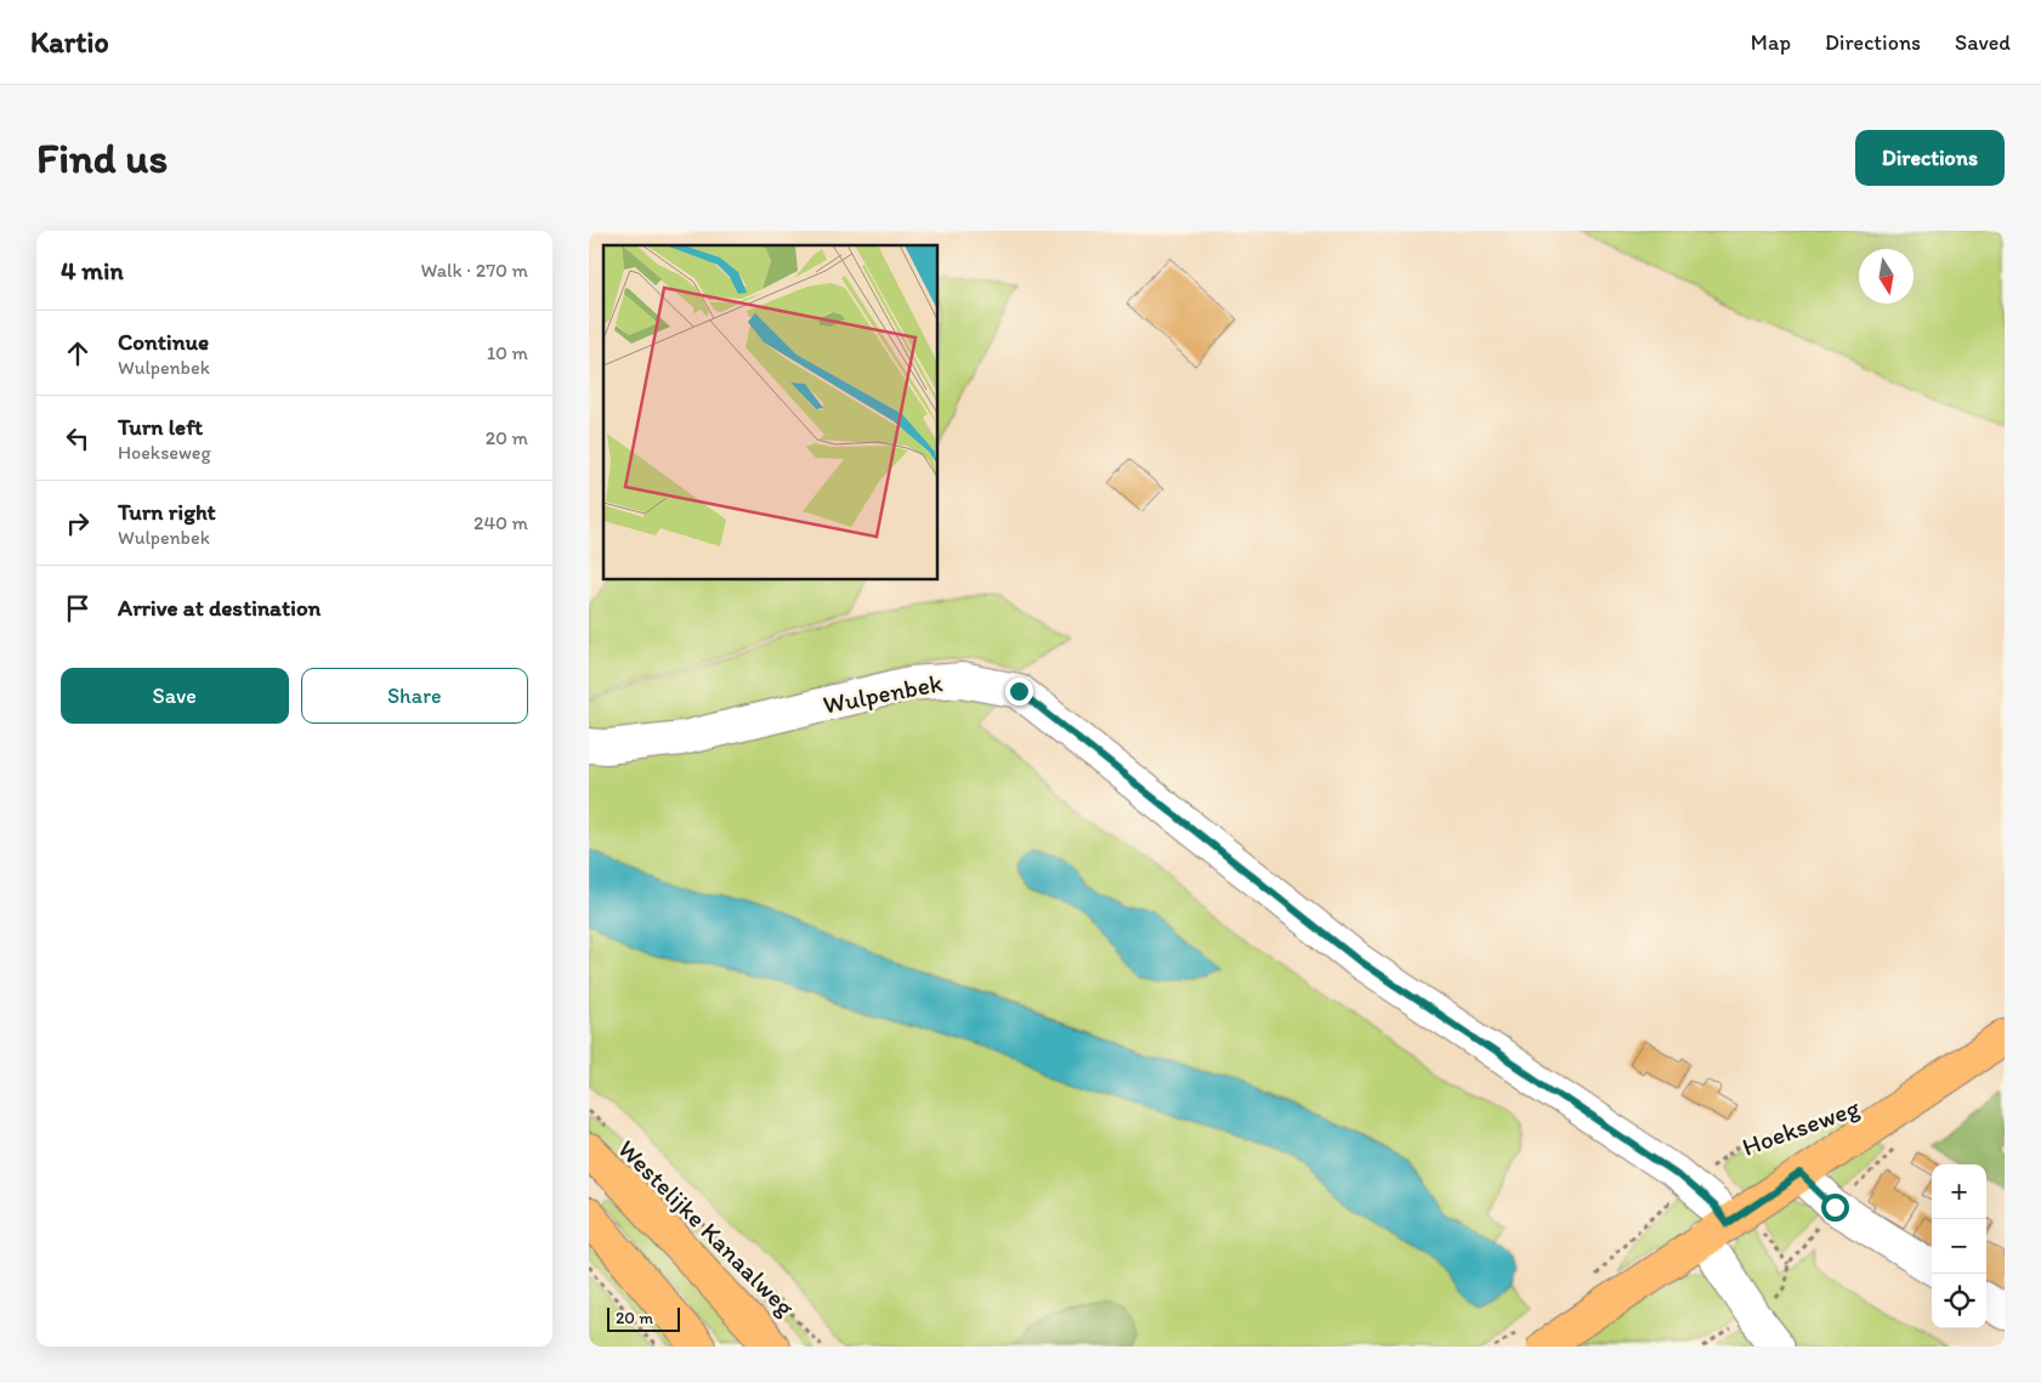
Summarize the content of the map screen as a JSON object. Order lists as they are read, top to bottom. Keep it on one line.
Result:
{"streets":{"main road":["Hoekseweg","Westelijke Kanaalweg"],"street":["Wulpenbek"]},"crossings":[["Wulpenbek","Hoekseweg"]],"scale_bar":"20 m","north":"bottom","page":{"header":"Kartio","nav":["Map","Directions","Saved"],"buttons":["Directions",["Save","Share"]],"title":"Find us","heading":["4 min","Walk · 270 m"],"list":[["Continue","Wulpenbek","10 m"],["Turn left","Hoekseweg","20 m"],["Turn right","Wulpenbek","240 m"],"Arrive at destination"],"map_buttons":["+","−"],"scale":"20 m"}}
